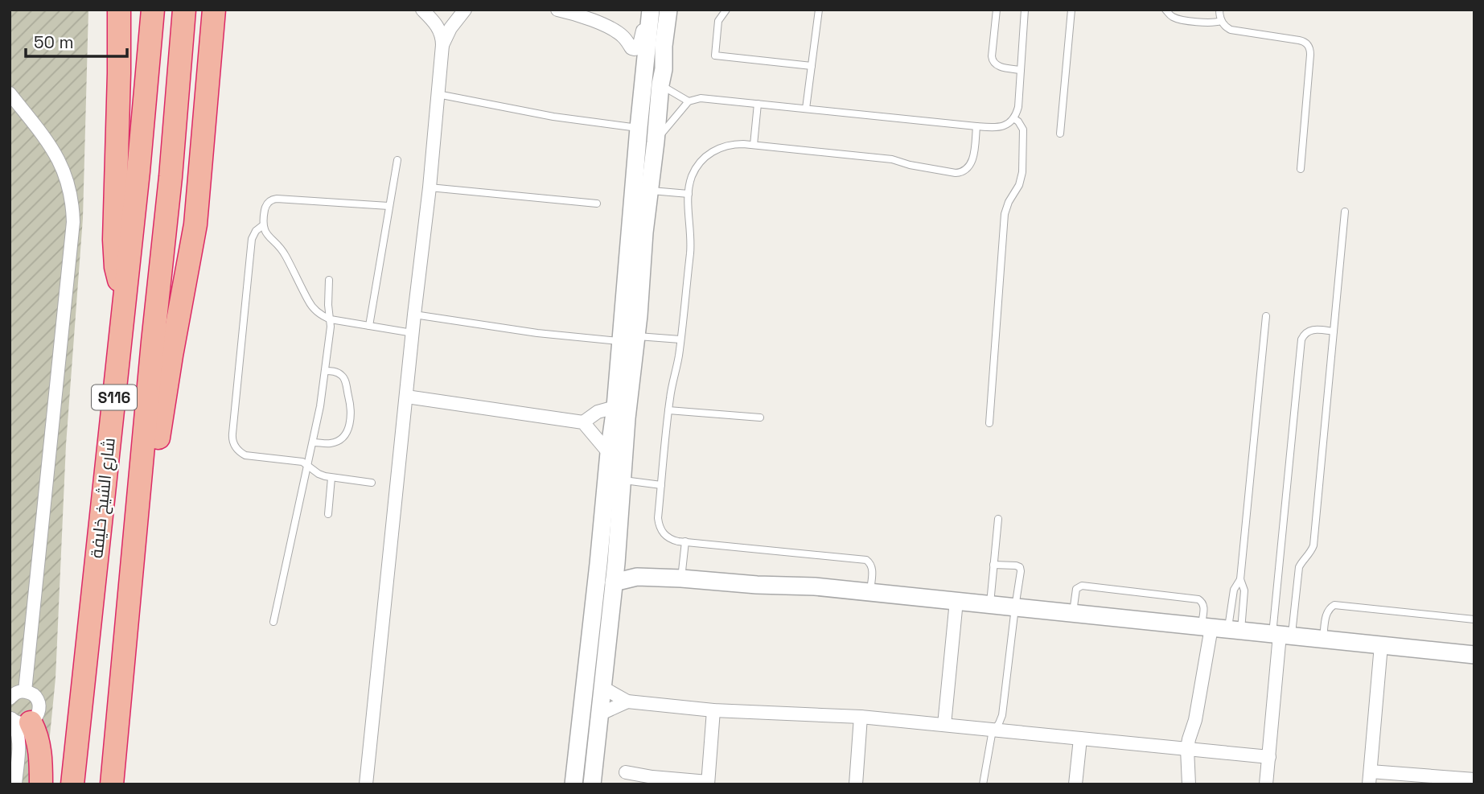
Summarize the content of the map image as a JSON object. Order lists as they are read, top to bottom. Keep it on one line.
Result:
{"streets":{"highway":["S116","شارع الشيخ خليفة"]},"scale_bar":"50 m"}
